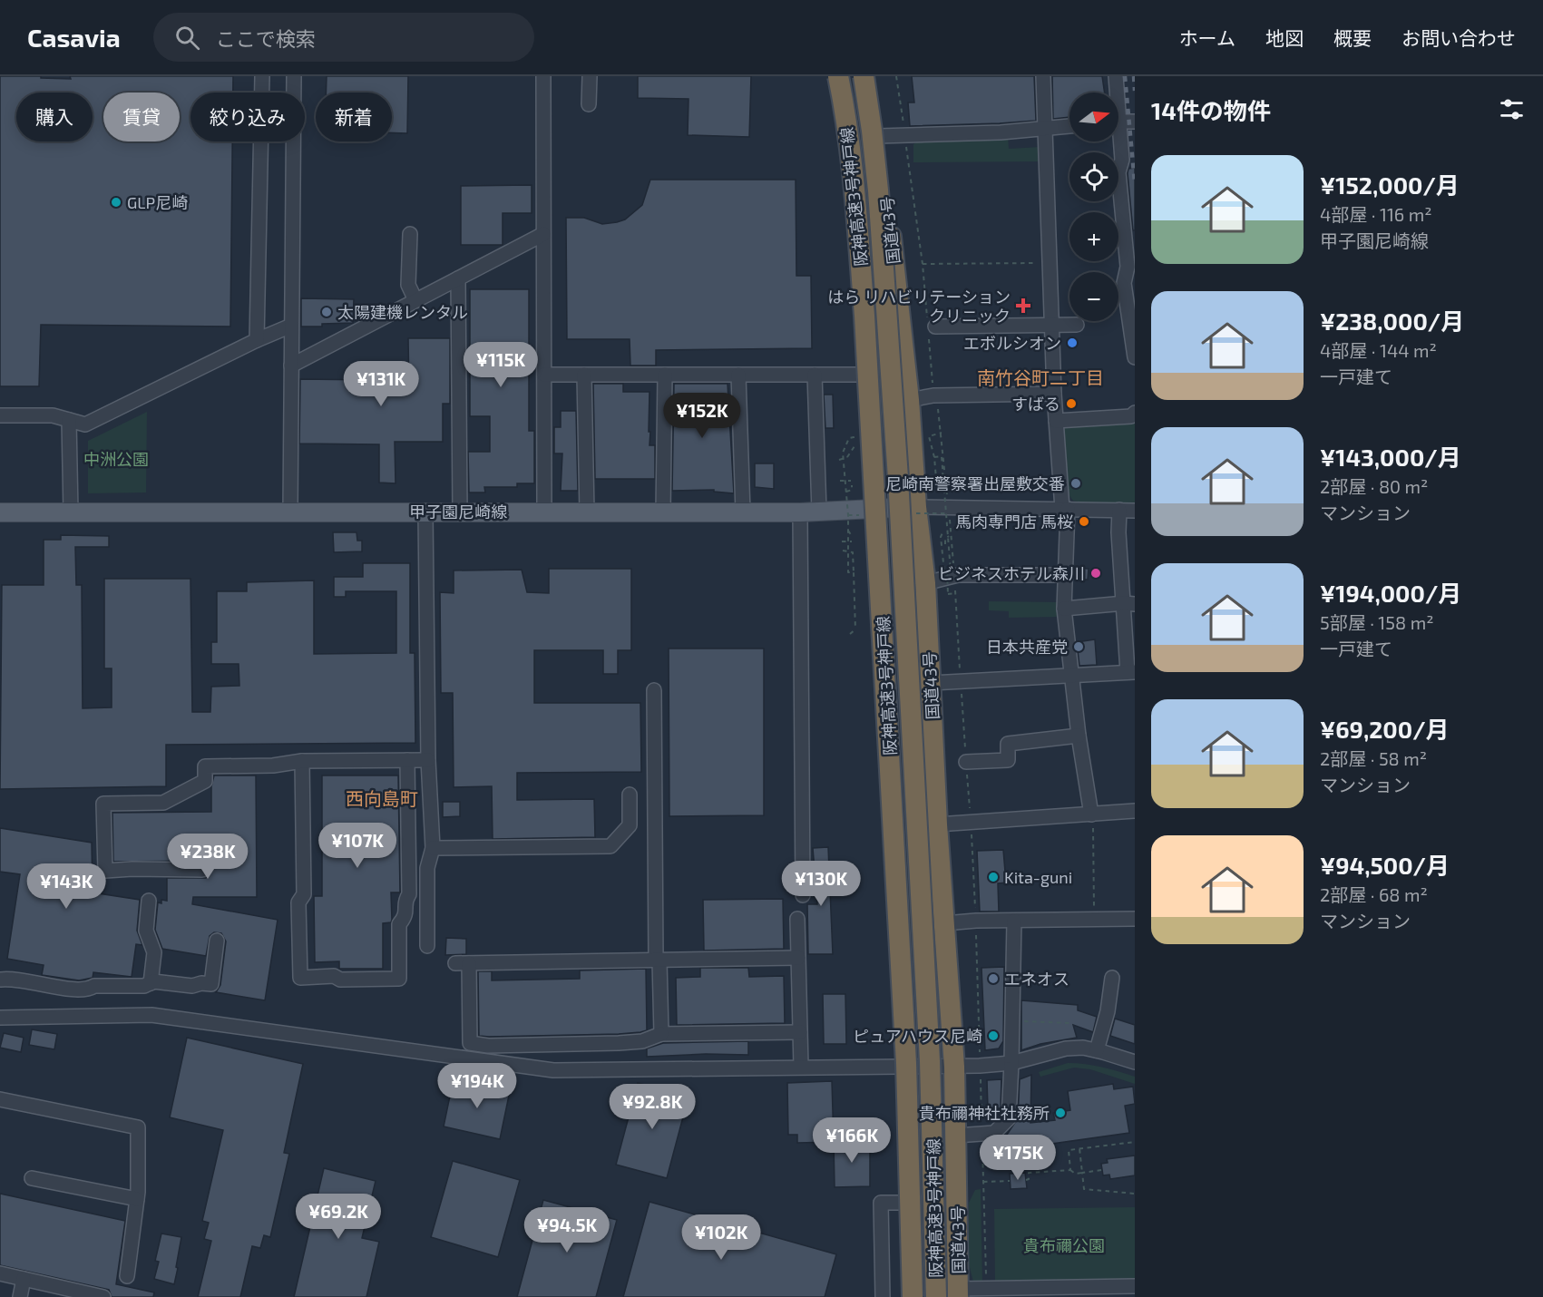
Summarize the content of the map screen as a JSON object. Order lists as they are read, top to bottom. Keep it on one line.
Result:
{"streets":{"highway":["阪神高速3号神戸線","国道43号"],"main road":["甲子園尼崎線"]},"crossings":[["阪神高速3号神戸線","国道43号"],["国道43号","甲子園尼崎線"]],"districts":["南竹谷町二丁目","西向島町"],"parks":["中洲公園","貴布禰公園"],"places":{"other":["GLP尼崎","太陽建機レンタル","エボルシオン","すばる","尼崎南警察署出屋敷交番","馬肉専門店 馬桜","ビジネスホテル森川","日本共産党","Kita-guni","エネオス","ピュアハウス尼崎","貴布禰神社社務所"],"health":["はら リハビリテーション クリニック"]},"north":"right","page":{"header":"Casavia","search":"ここで検索","nav":["ホーム","地図","概要","お問い合わせ"],"heading":"14件の物件","map_buttons":["+","−"],"chip":["購入","賃貸","絞り込み","新着"],"list":[{"name":"¥152,000/月","note":"4部屋 · 116 m² · 甲子園尼崎線"},{"name":"¥238,000/月","note":"4部屋 · 144 m² · 一戸建て"},{"name":"¥143,000/月","note":"2部屋 · 80 m² · マンション"},{"name":"¥194,000/月","note":"5部屋 · 158 m² · 一戸建て"},{"name":"¥69,200/月","note":"2部屋 · 58 m² · マンション"},{"name":"¥94,500/月","note":"2部屋 · 68 m² · マンション"}],"price":["¥115K","¥131K","¥152K","¥107K","¥238K","¥130K","¥143K","¥194K","¥92.8K","¥166K","¥175K","¥69.2K","¥94.5K","¥102K"]}}
